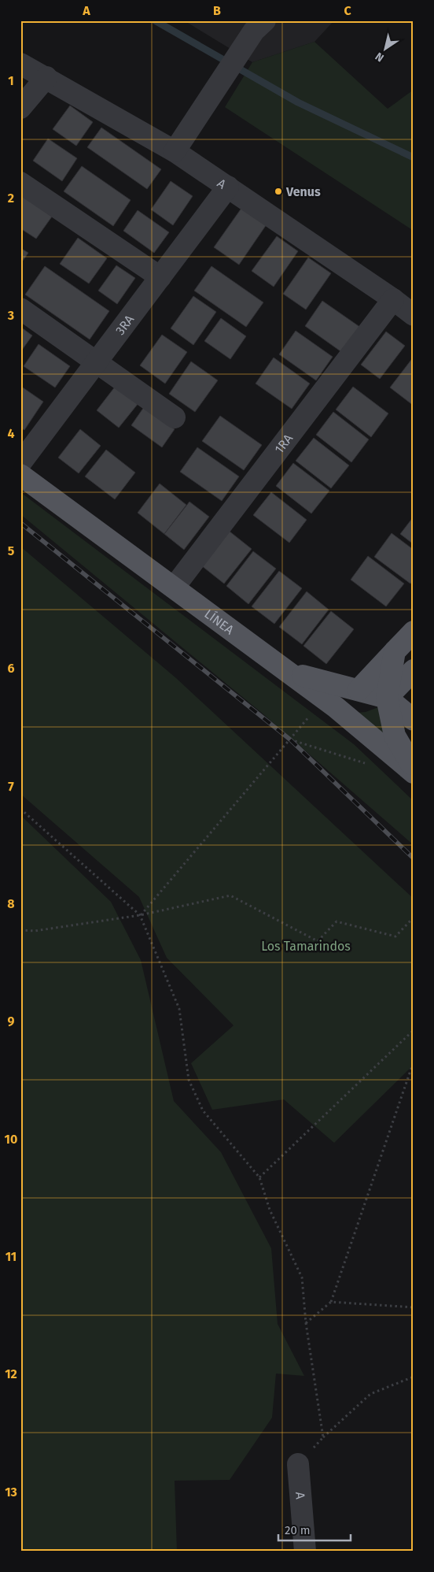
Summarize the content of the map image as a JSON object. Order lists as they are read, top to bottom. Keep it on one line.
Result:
{"streets":{"main road":["LÍNEA"],"street":["A","3RA","1RA"]},"crossings":[["A","3RA"],["A","1RA"],["1RA","LÍNEA"]],"parks":["Los Tamarindos"],"places":["Venus"],"scale_bar":"20 m","north":"bottom left","grid":{"columns":["A","B","C"],"rows":["1","2","3","4","5","6","7","8","9","10","11","12","13"]}}
